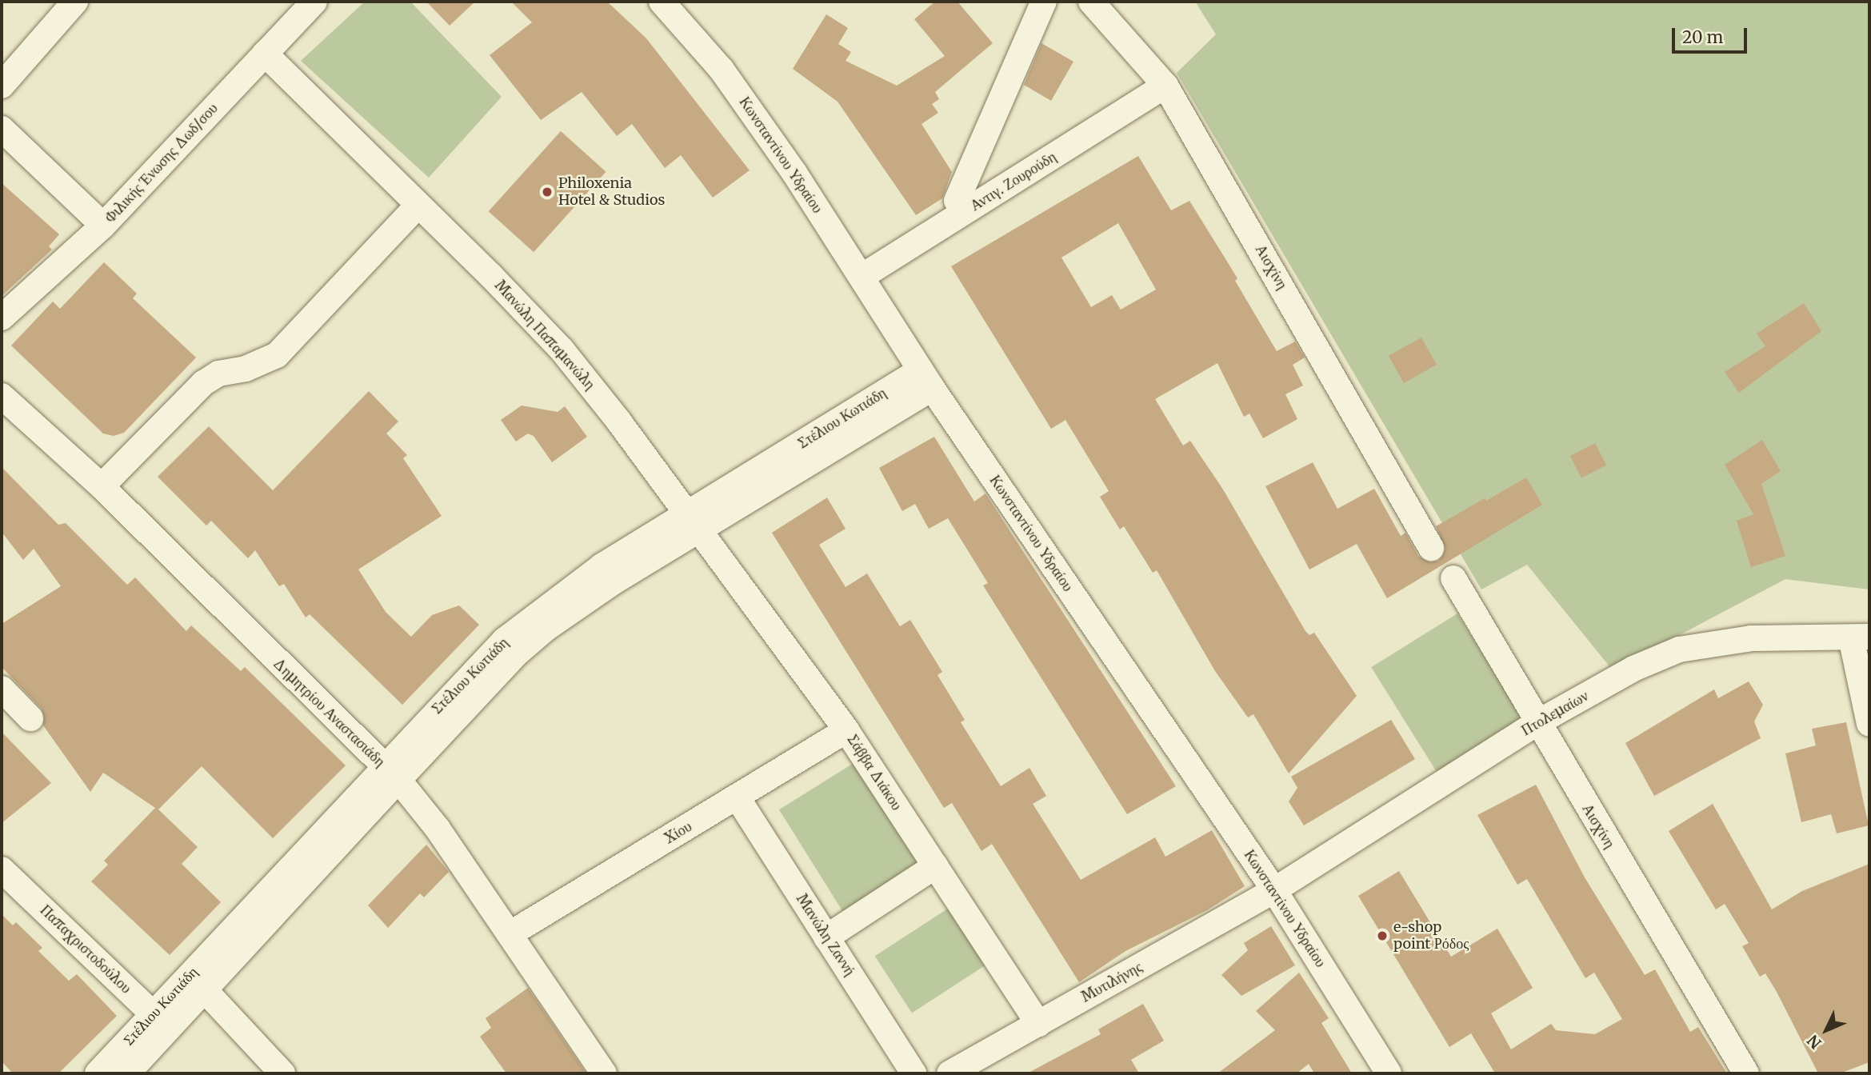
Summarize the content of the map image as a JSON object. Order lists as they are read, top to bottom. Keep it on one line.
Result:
{"streets":{"street":["Κωνσταντίνου Υδραίου","Φιλικής Ένωσης Δωδ/σου","Αντιγ. Ζουρούδη","Αισχίνη","Μανώλη Παπαμανώλη","Στέλιου Κωτιάδη","Δημητρίου Αναστασιάδη","Πτολεμαίων","Σάββα Διάκου","Χίου","Μανώλη Ζαννή","Παπαχριστοδούλου","Μυτιλήνης"]},"crossings":[["Κωνσταντίνου Υδραίου","Αντιγ. Ζουρούδη"],["Κωνσταντίνου Υδραίου","Στέλιου Κωτιάδη"],["Κωνσταντίνου Υδραίου","Πτολεμαίων"],["Κωνσταντίνου Υδραίου","Μυτιλήνης"],["Φιλικής Ένωσης Δωδ/σου","Μανώλη Παπαμανώλη"],["Αντιγ. Ζουρούδη","Αισχίνη"],["Αισχίνη","Πτολεμαίων"],["Μανώλη Παπαμανώλη","Στέλιου Κωτιάδη"],["Μανώλη Παπαμανώλη","Σάββα Διάκου"],["Στέλιου Κωτιάδη","Δημητρίου Αναστασιάδη"],["Στέλιου Κωτιάδη","Σάββα Διάκου"],["Στέλιου Κωτιάδη","Παπαχριστοδούλου"],["Δημητρίου Αναστασιάδη","Χίου"],["Πτολεμαίων","Μυτιλήνης"],["Σάββα Διάκου","Χίου"],["Σάββα Διάκου","Μυτιλήνης"],["Χίου","Μανώλη Ζαννή"]],"places":["Philoxenia Hotel & Studios","e-shop point Ρόδος"],"scale_bar":"20 m","north":"bottom left"}
